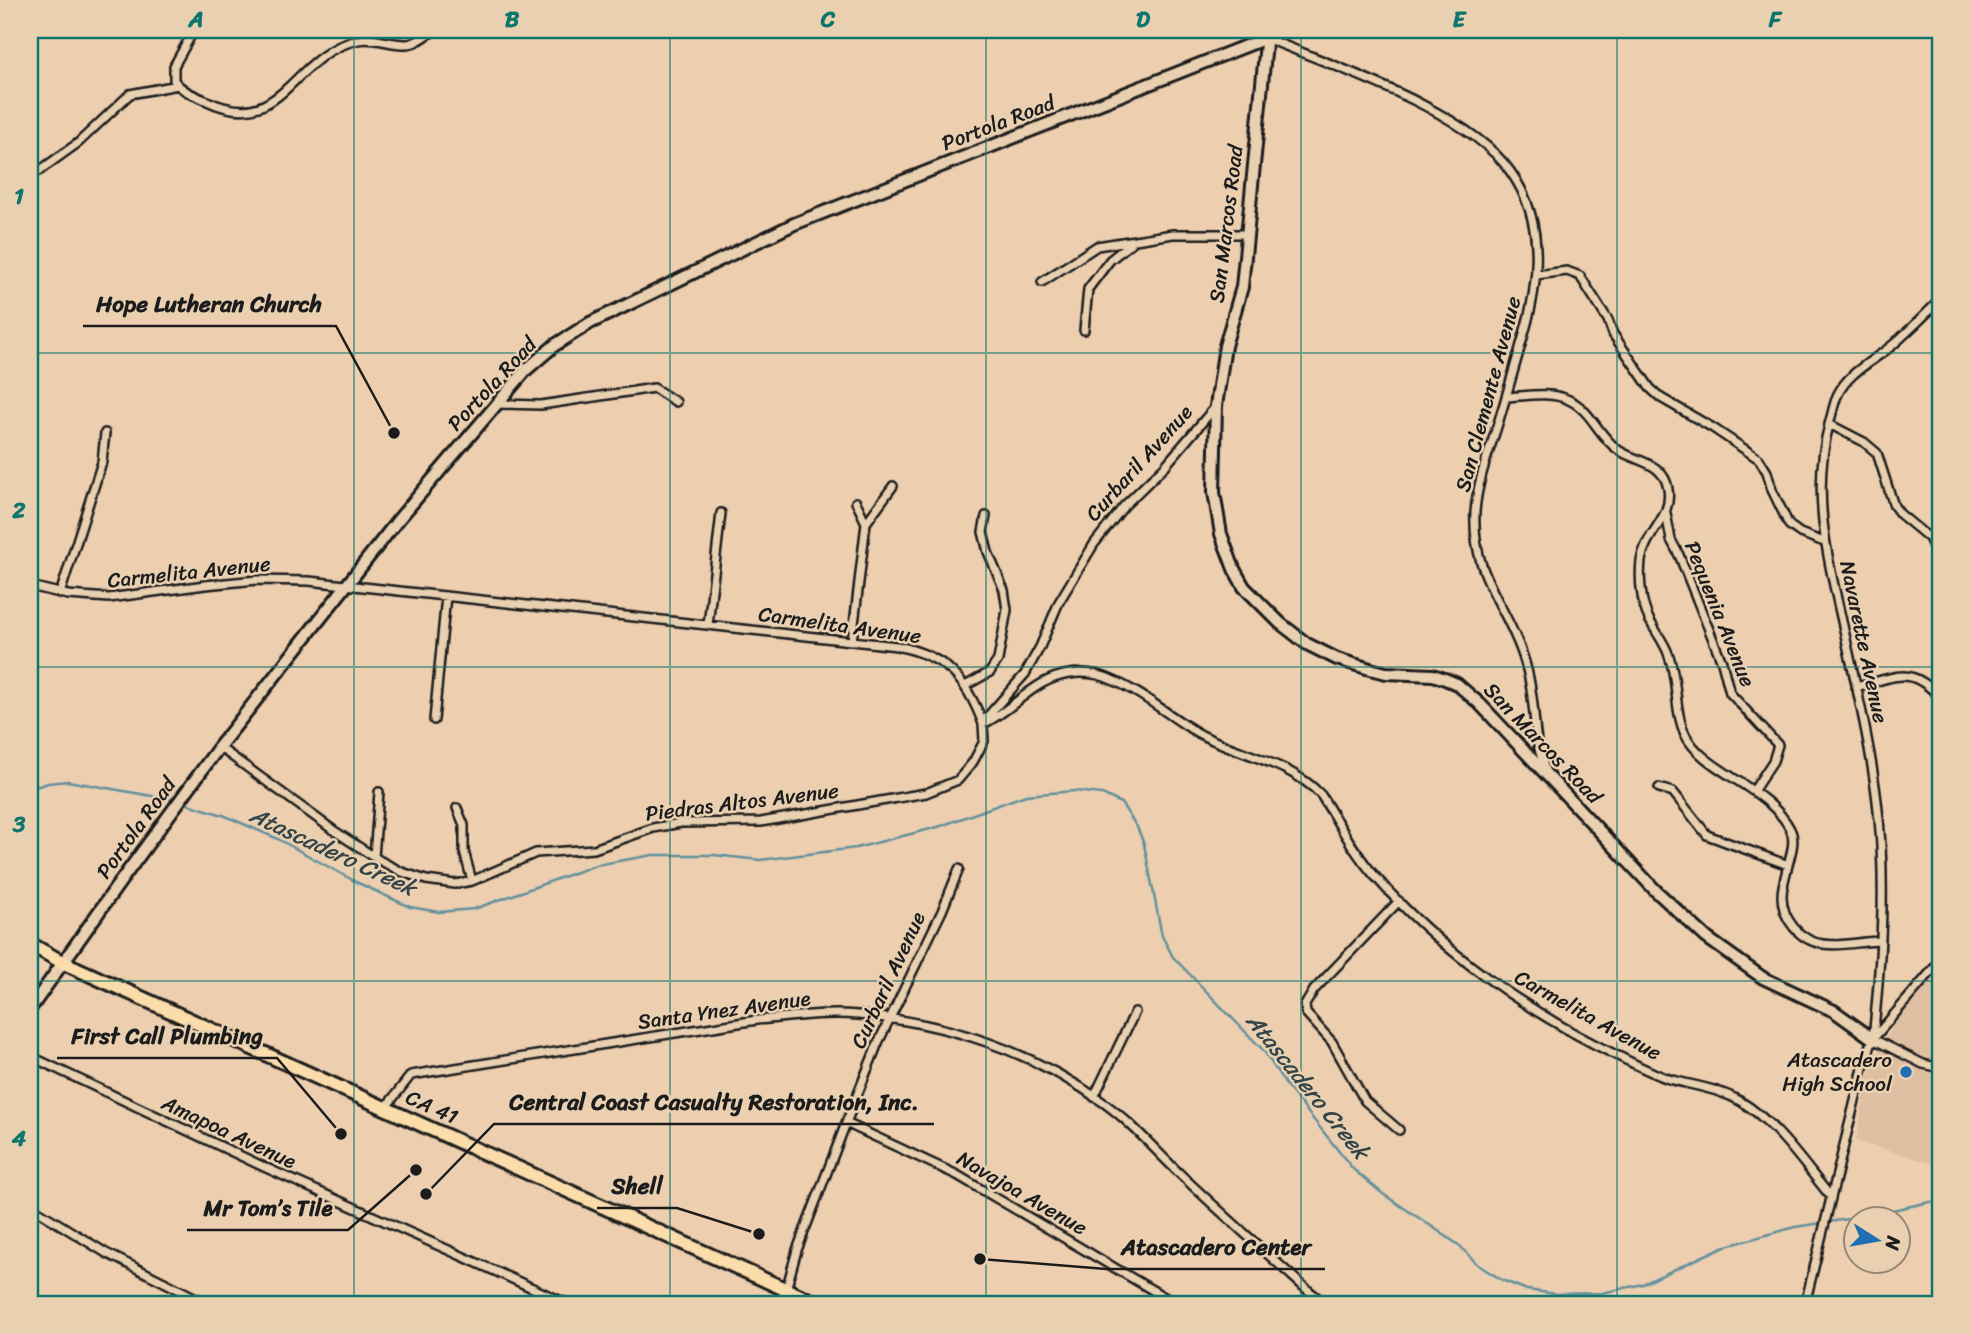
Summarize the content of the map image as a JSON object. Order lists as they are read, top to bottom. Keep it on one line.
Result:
{"streets":{"main road":["CA 41"],"street":["Portola Road","San Marcos Road","San Clemente Avenue","Curbaril Avenue","Carmelita Avenue","Pequenia Avenue","Navarette Avenue","Piedras Altos Avenue","Santa Ynez Avenue","Amapoa Avenue","Navajoa Avenue"]},"crossings":[["Portola Road","San Marcos Road"],["Portola Road","San Clemente Avenue"],["Portola Road","Carmelita Avenue"],["Portola Road","Piedras Altos Avenue"],["Portola Road","CA 41"],["San Marcos Road","San Clemente Avenue"],["San Marcos Road","Curbaril Avenue"],["San Marcos Road","Navarette Avenue"],["Curbaril Avenue","Carmelita Avenue"],["Curbaril Avenue","Piedras Altos Avenue"],["Curbaril Avenue","Santa Ynez Avenue"],["Curbaril Avenue","CA 41"],["Curbaril Avenue","Navajoa Avenue"],["Carmelita Avenue","Piedras Altos Avenue"],["Santa Ynez Avenue","CA 41"]],"water":["Atascadero Creek"],"places":["Hope Lutheran Church","Atascadero High School","First Call Plumbing","Mr Tom’s Tile","Central Coast Casualty Restoration, Inc.","Shell","Atascadero Center"],"north":"right","grid":{"columns":["A","B","C","D","E","F"],"rows":["1","2","3","4"]}}
